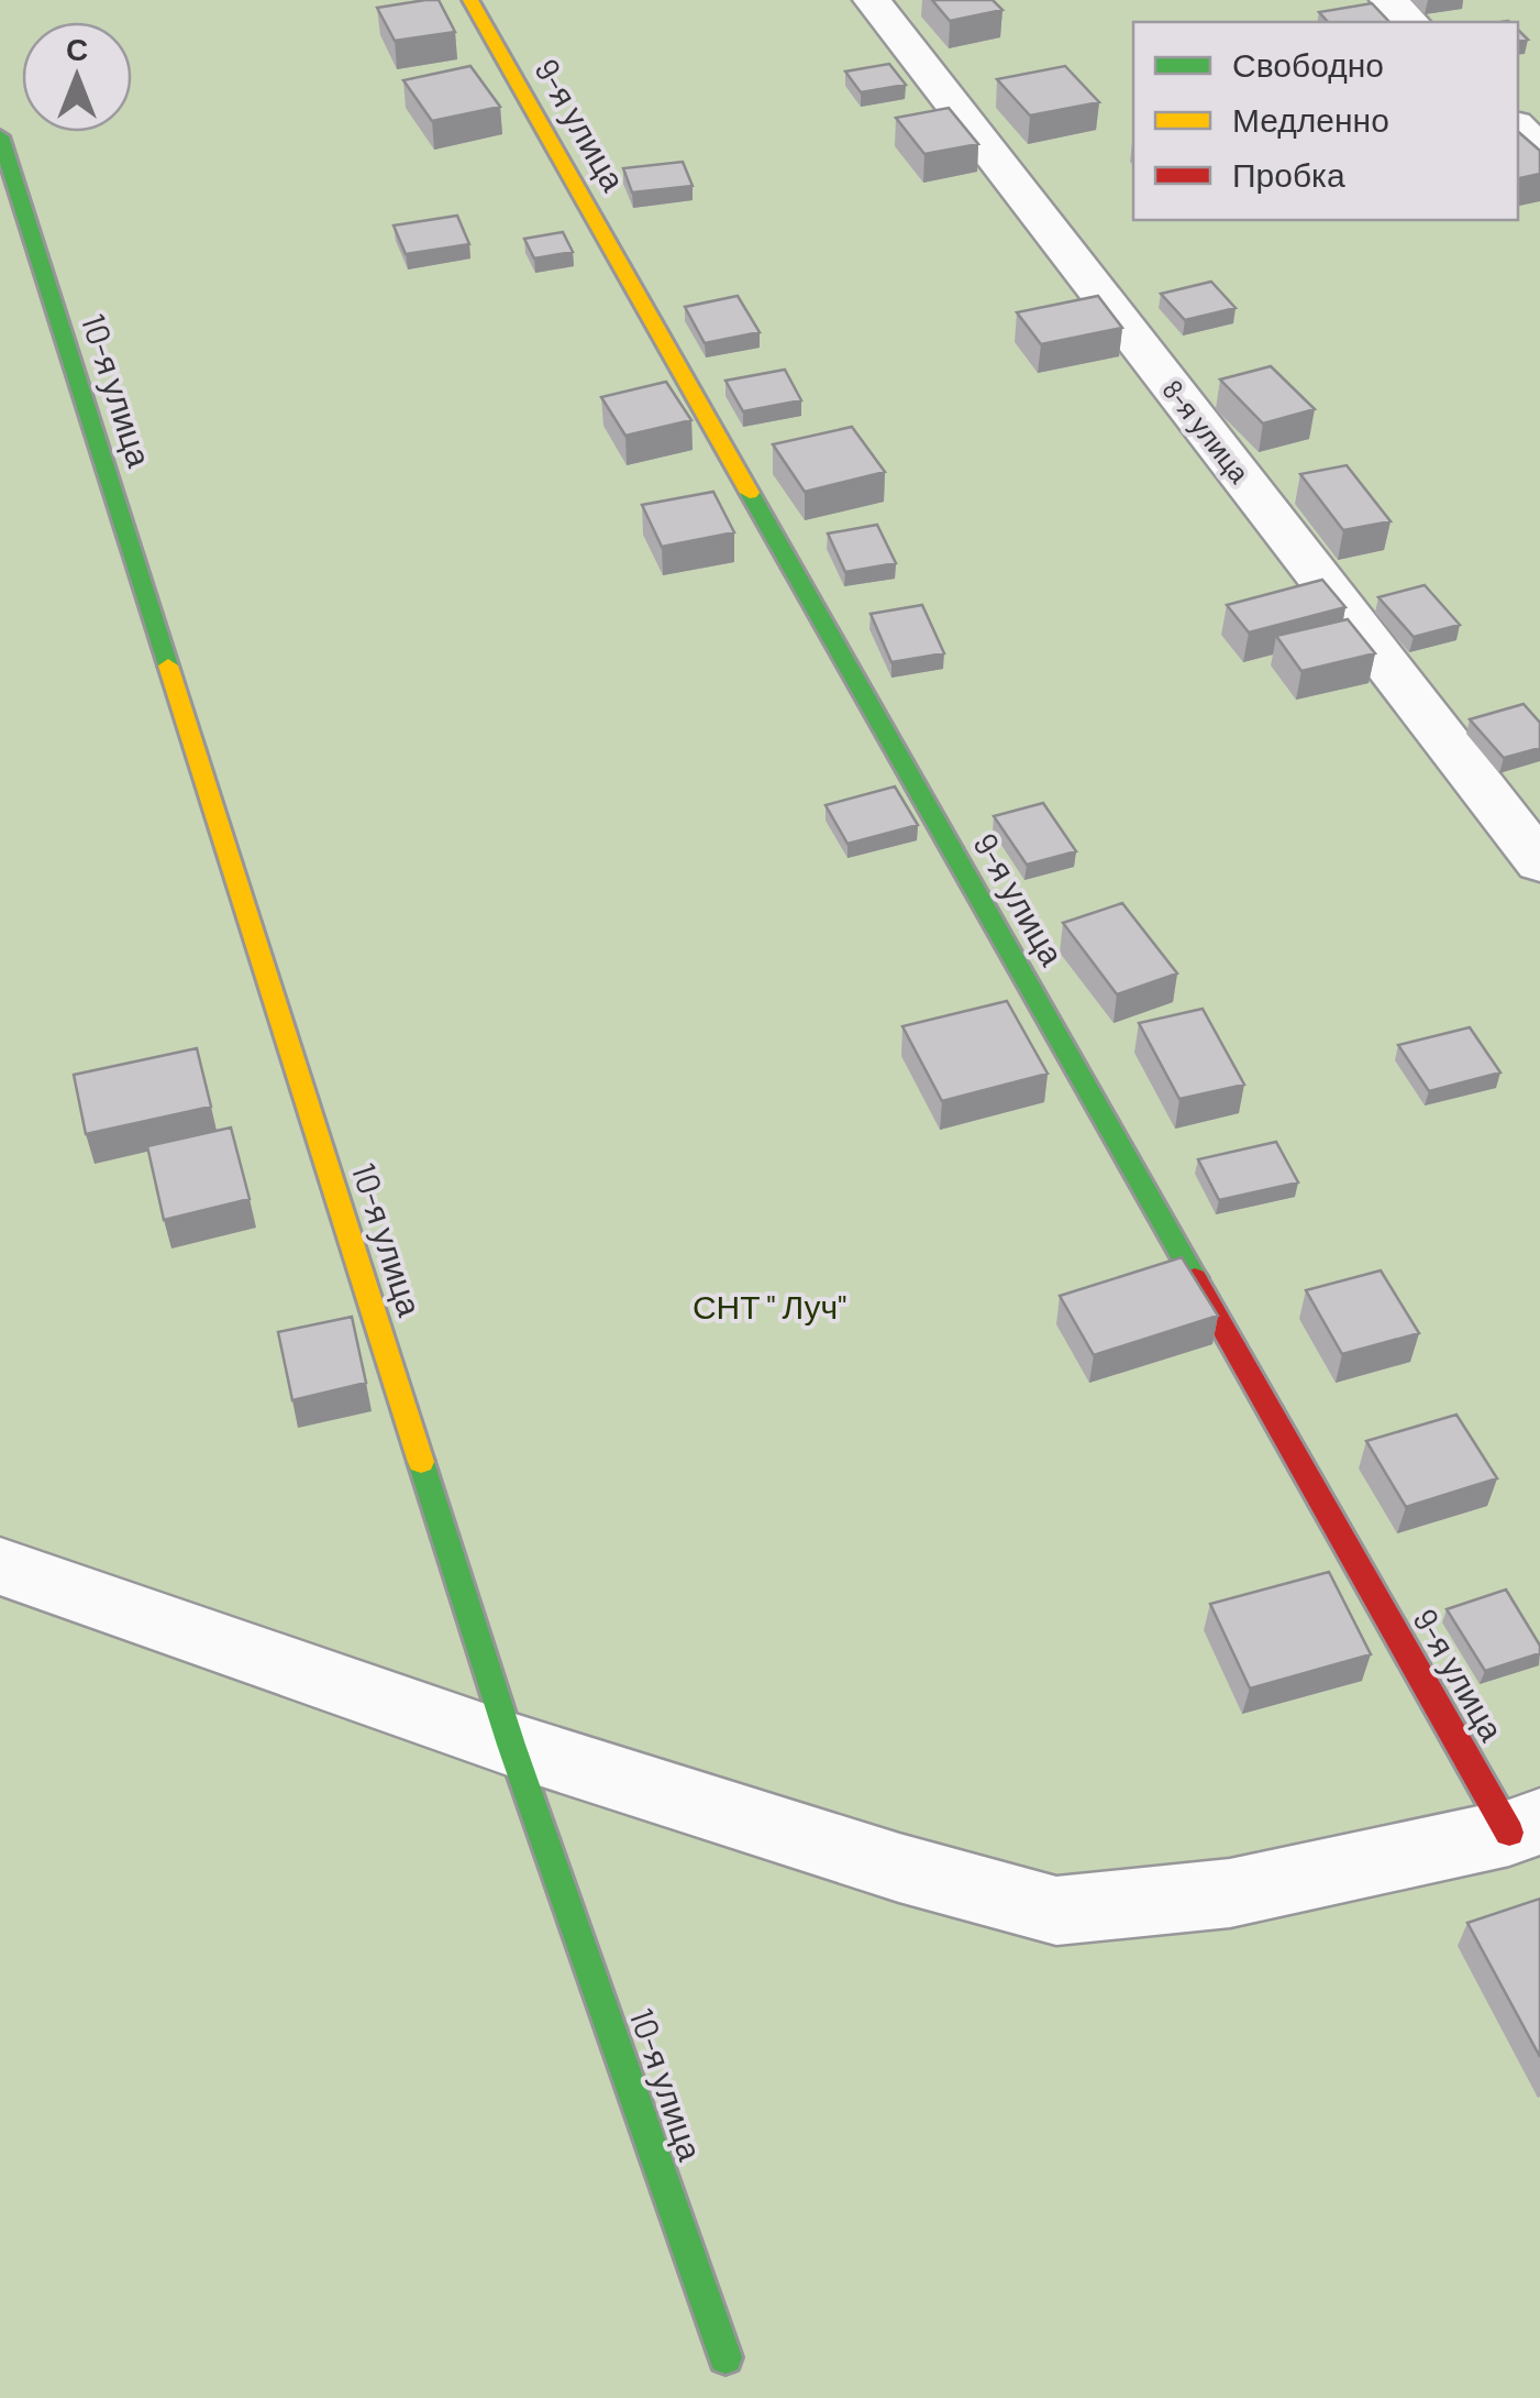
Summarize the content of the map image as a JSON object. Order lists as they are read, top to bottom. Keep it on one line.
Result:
{"streets":{"street":["9-я улица","10-я улица","8-я улица"]},"parks":["СНТ \" Луч\""],"legend":["Свободно","Медленно","Пробка"],"north":"top"}
